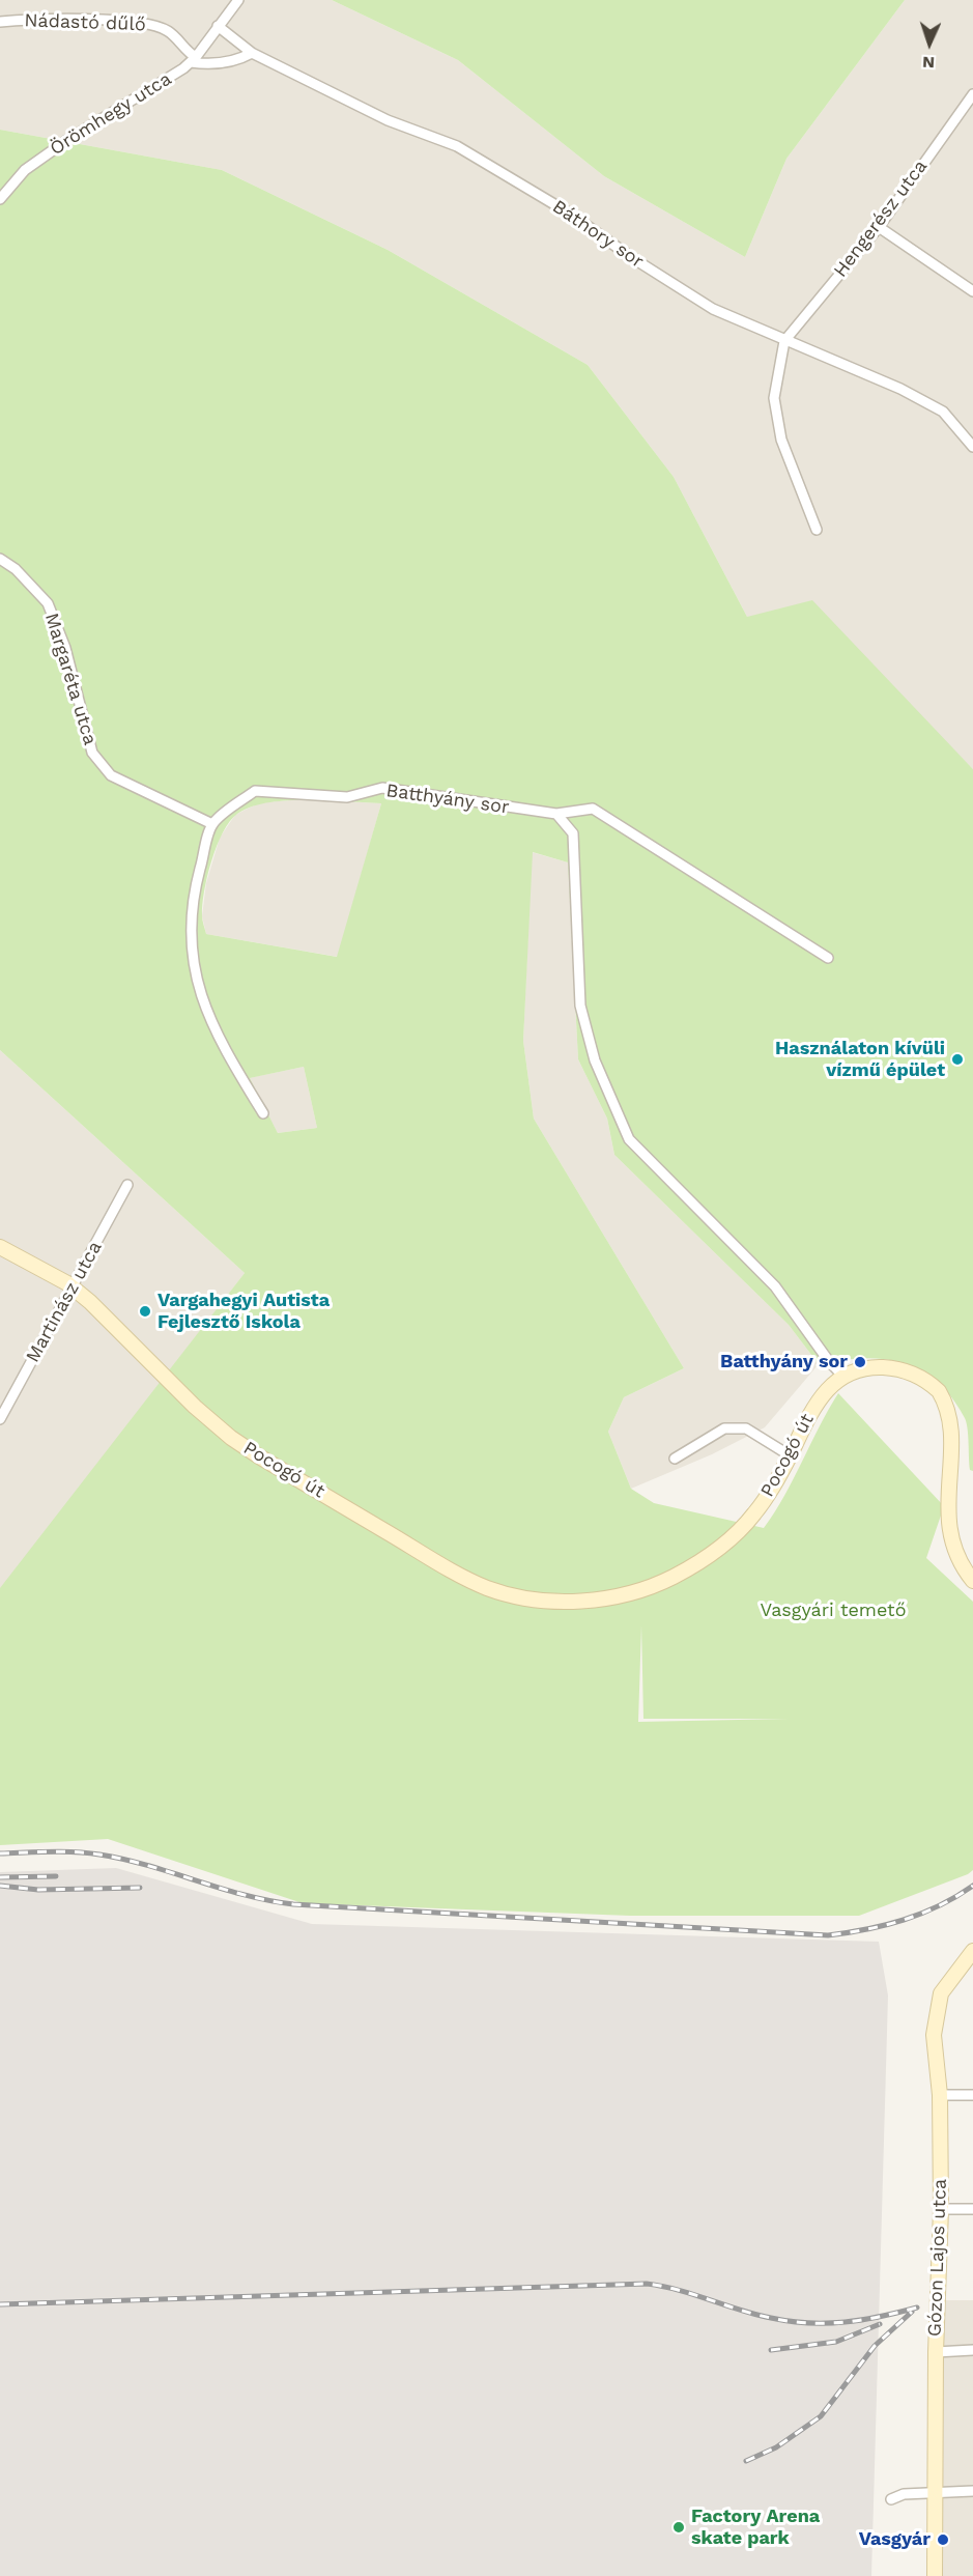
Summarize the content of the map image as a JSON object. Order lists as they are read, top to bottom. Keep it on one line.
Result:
{"streets":{"main road":["Pocogó út","Gózon Lajos utca"],"street":["Nádastó dűlő","Örömhegy utca","Hengerész utca","Báthory sor","Margaréta utca","Batthyány sor","Martinász utca"]},"crossings":[["Nádastó dűlő","Örömhegy utca"],["Örömhegy utca","Báthory sor"],["Hengerész utca","Báthory sor"],["Margaréta utca","Batthyány sor"],["Martinász utca","Pocogó út"]],"parks":["Vasgyári temető"],"places":["Használaton kívüli vízmű épület","Vargahegyi Autista Fejlesztő Iskola","Batthyány sor","Factory Arena skate park","Vasgyár"],"north":"bottom"}
